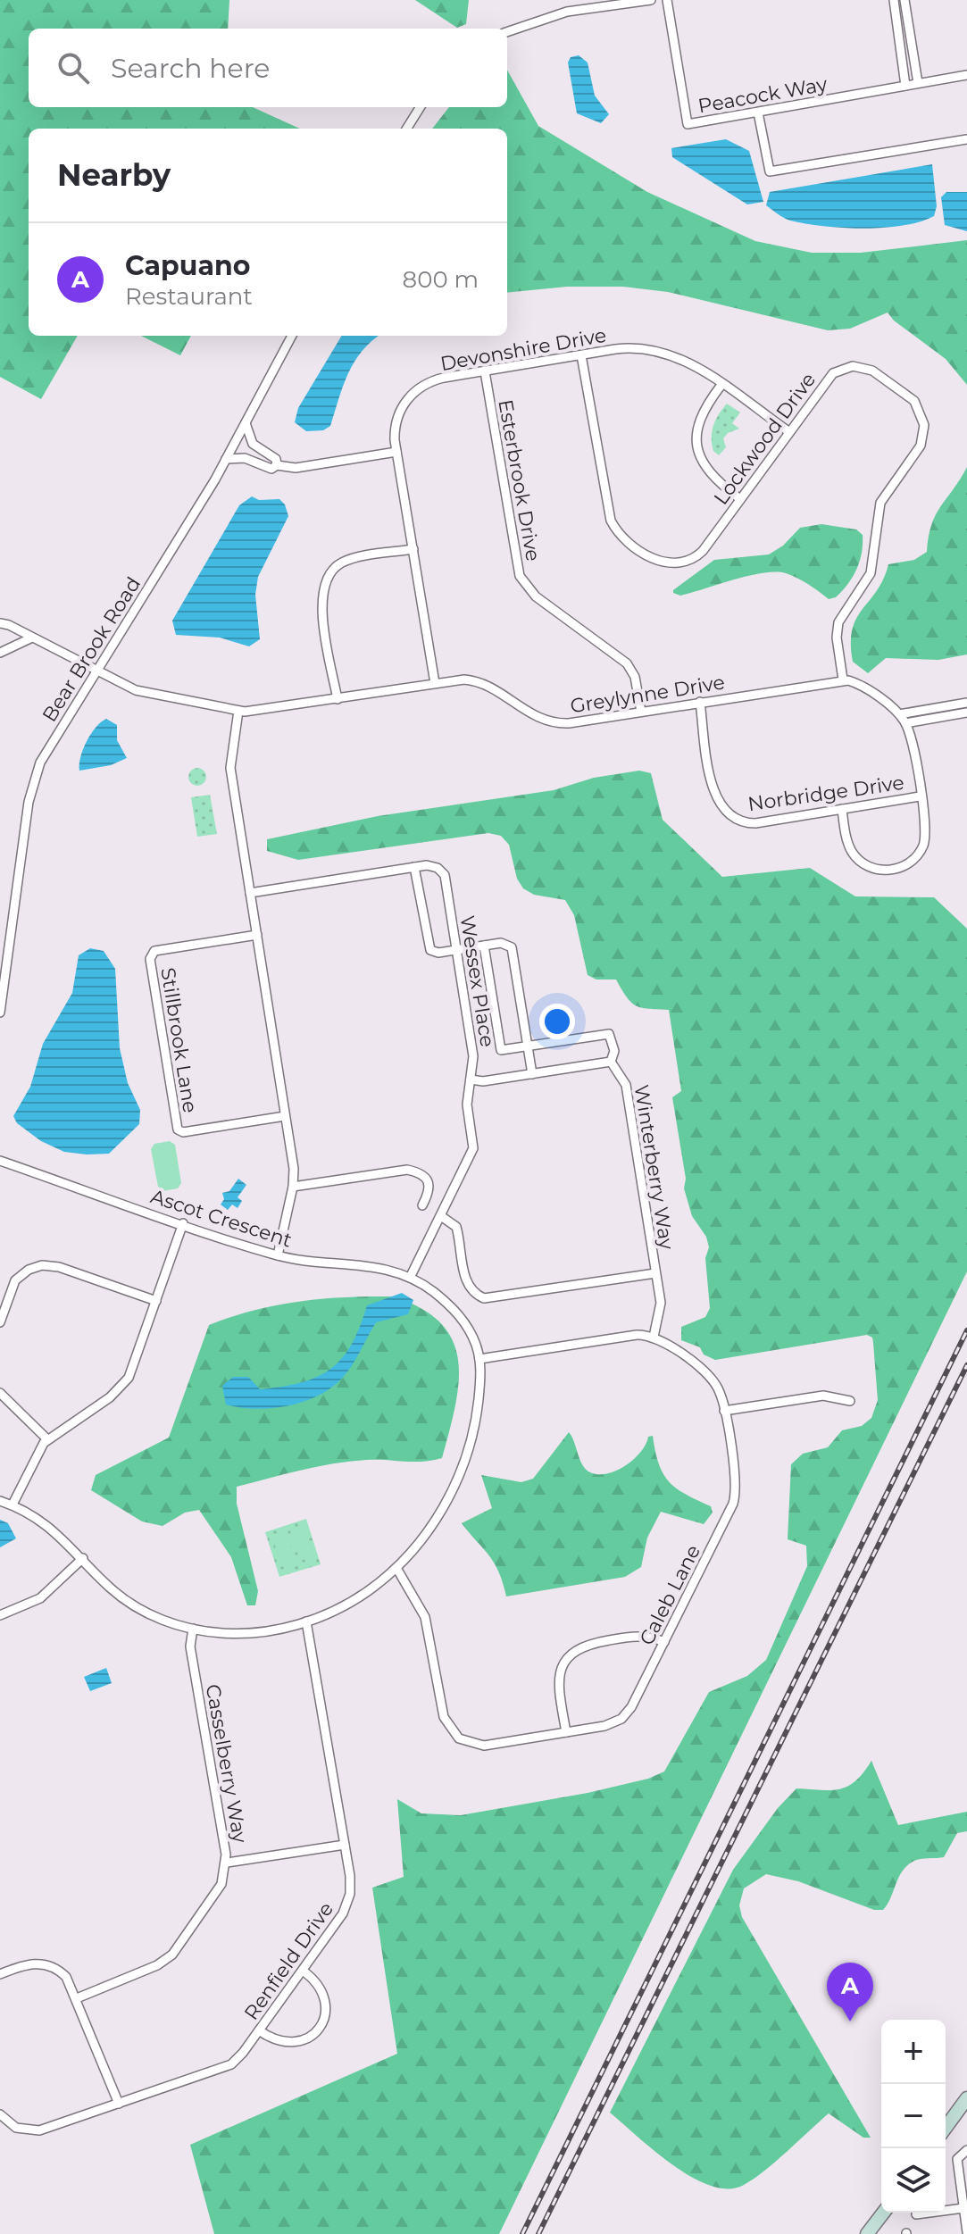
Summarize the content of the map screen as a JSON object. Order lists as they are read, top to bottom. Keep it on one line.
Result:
{"streets":{"street":["Peacock Way","Devonshire Drive","Lockwood Drive","Esterbrook Drive","Bear Brook Road","Greylynne Drive","Norbridge Drive","Wessex Place","Stillbrook Lane","Winterberry Way","Ascot Crescent","Caleb Lane","Casselberry Way","Renfield Drive"]},"crossings":[["Devonshire Drive","Lockwood Drive"],["Devonshire Drive","Esterbrook Drive"],["Devonshire Drive","Greylynne Drive"],["Lockwood Drive","Greylynne Drive"],["Esterbrook Drive","Greylynne Drive"],["Bear Brook Road","Greylynne Drive"],["Greylynne Drive","Norbridge Drive"],["Wessex Place","Ascot Crescent"],["Winterberry Way","Caleb Lane"],["Ascot Crescent","Caleb Lane"],["Ascot Crescent","Casselberry Way"],["Ascot Crescent","Renfield Drive"]],"page":{"search":"Search here","heading":"Nearby","list":[{"mark":"A","name":"Capuano","note":"Restaurant","value":"800 m"}],"pins":"A","map_buttons":["+","−"]}}
